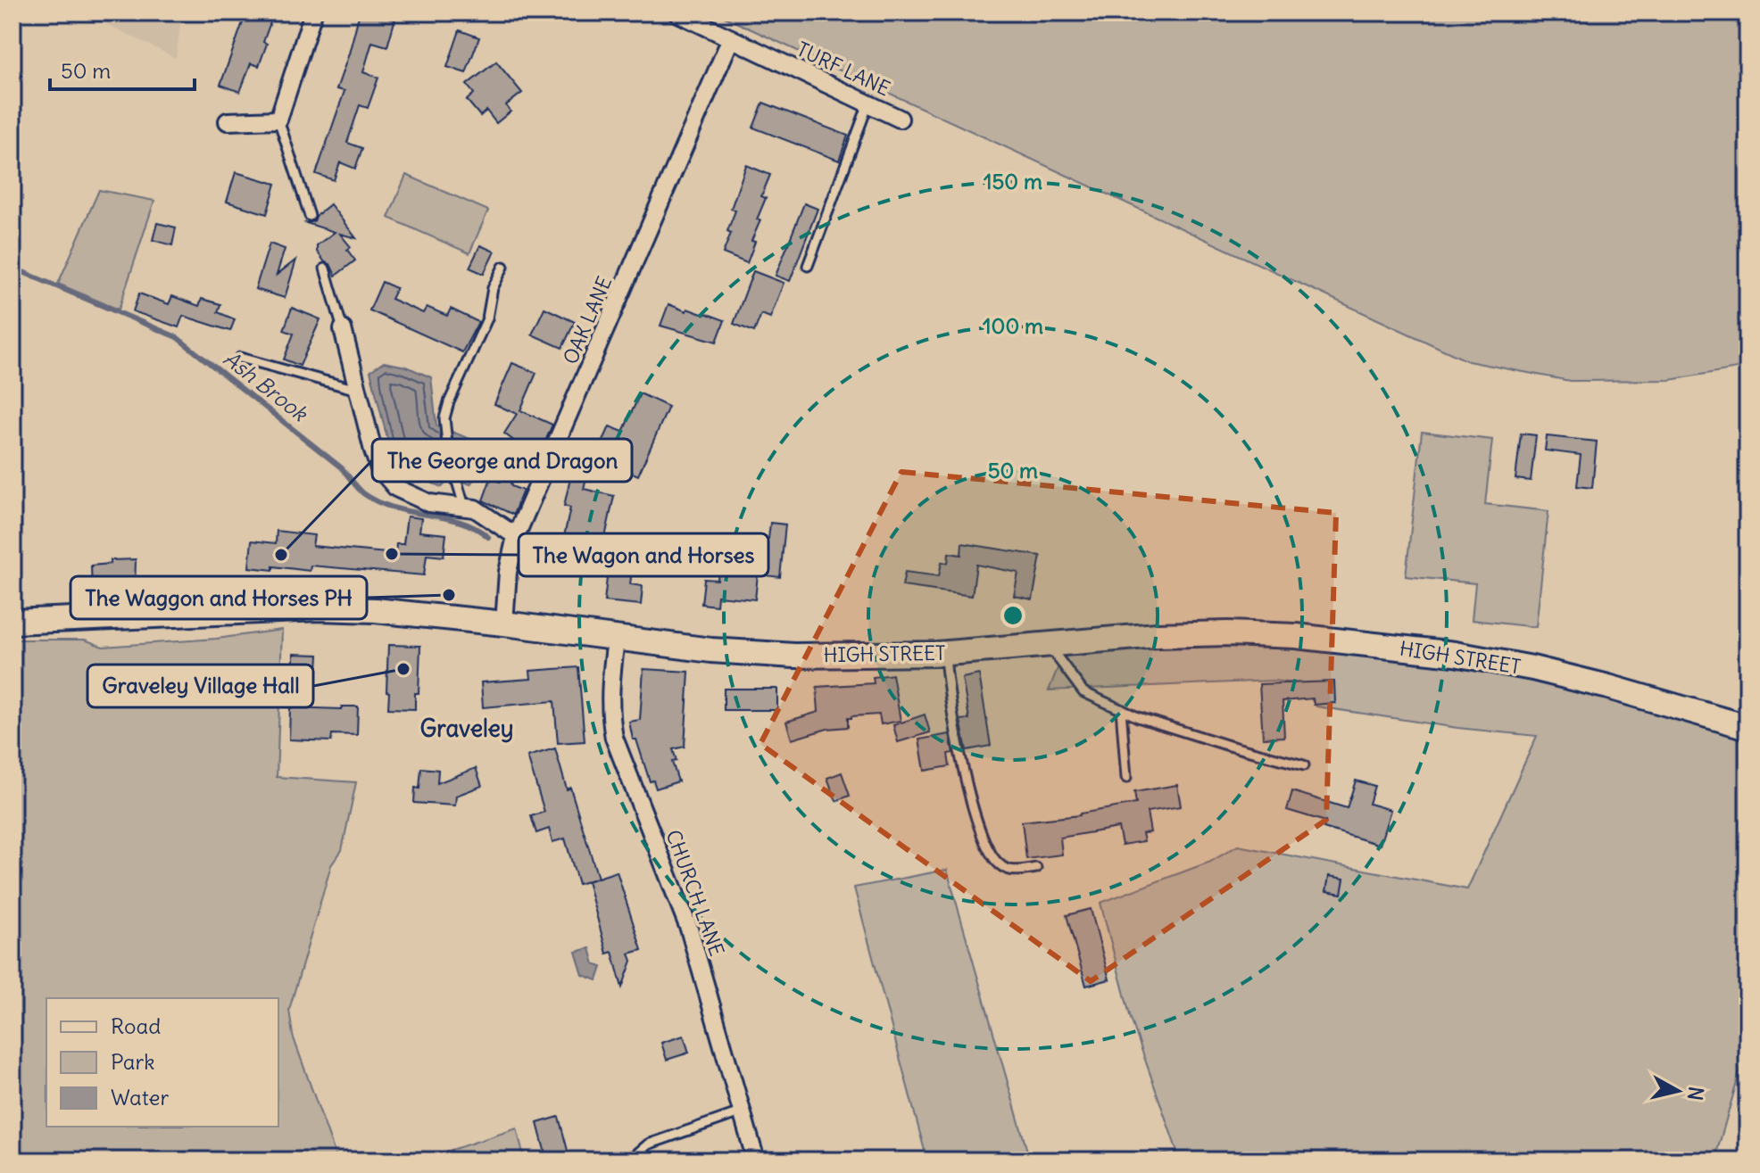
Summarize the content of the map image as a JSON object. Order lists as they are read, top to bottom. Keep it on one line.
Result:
{"streets":{"main road":["HIGH STREET"],"street":["TURF LANE","OAK LANE","CHURCH LANE"]},"crossings":[["TURF LANE","OAK LANE"],["OAK LANE","HIGH STREET"],["HIGH STREET","CHURCH LANE"]],"districts":["Graveley"],"water":["Ash Brook"],"places":["The Wagon and Horses","The George and Dragon","The Waggon and Horses PH","Graveley Village Hall"],"legend":["Road","Park","Water"],"scale_bar":"50 m","north":"right","rings":["150 m","100 m","50 m"]}
